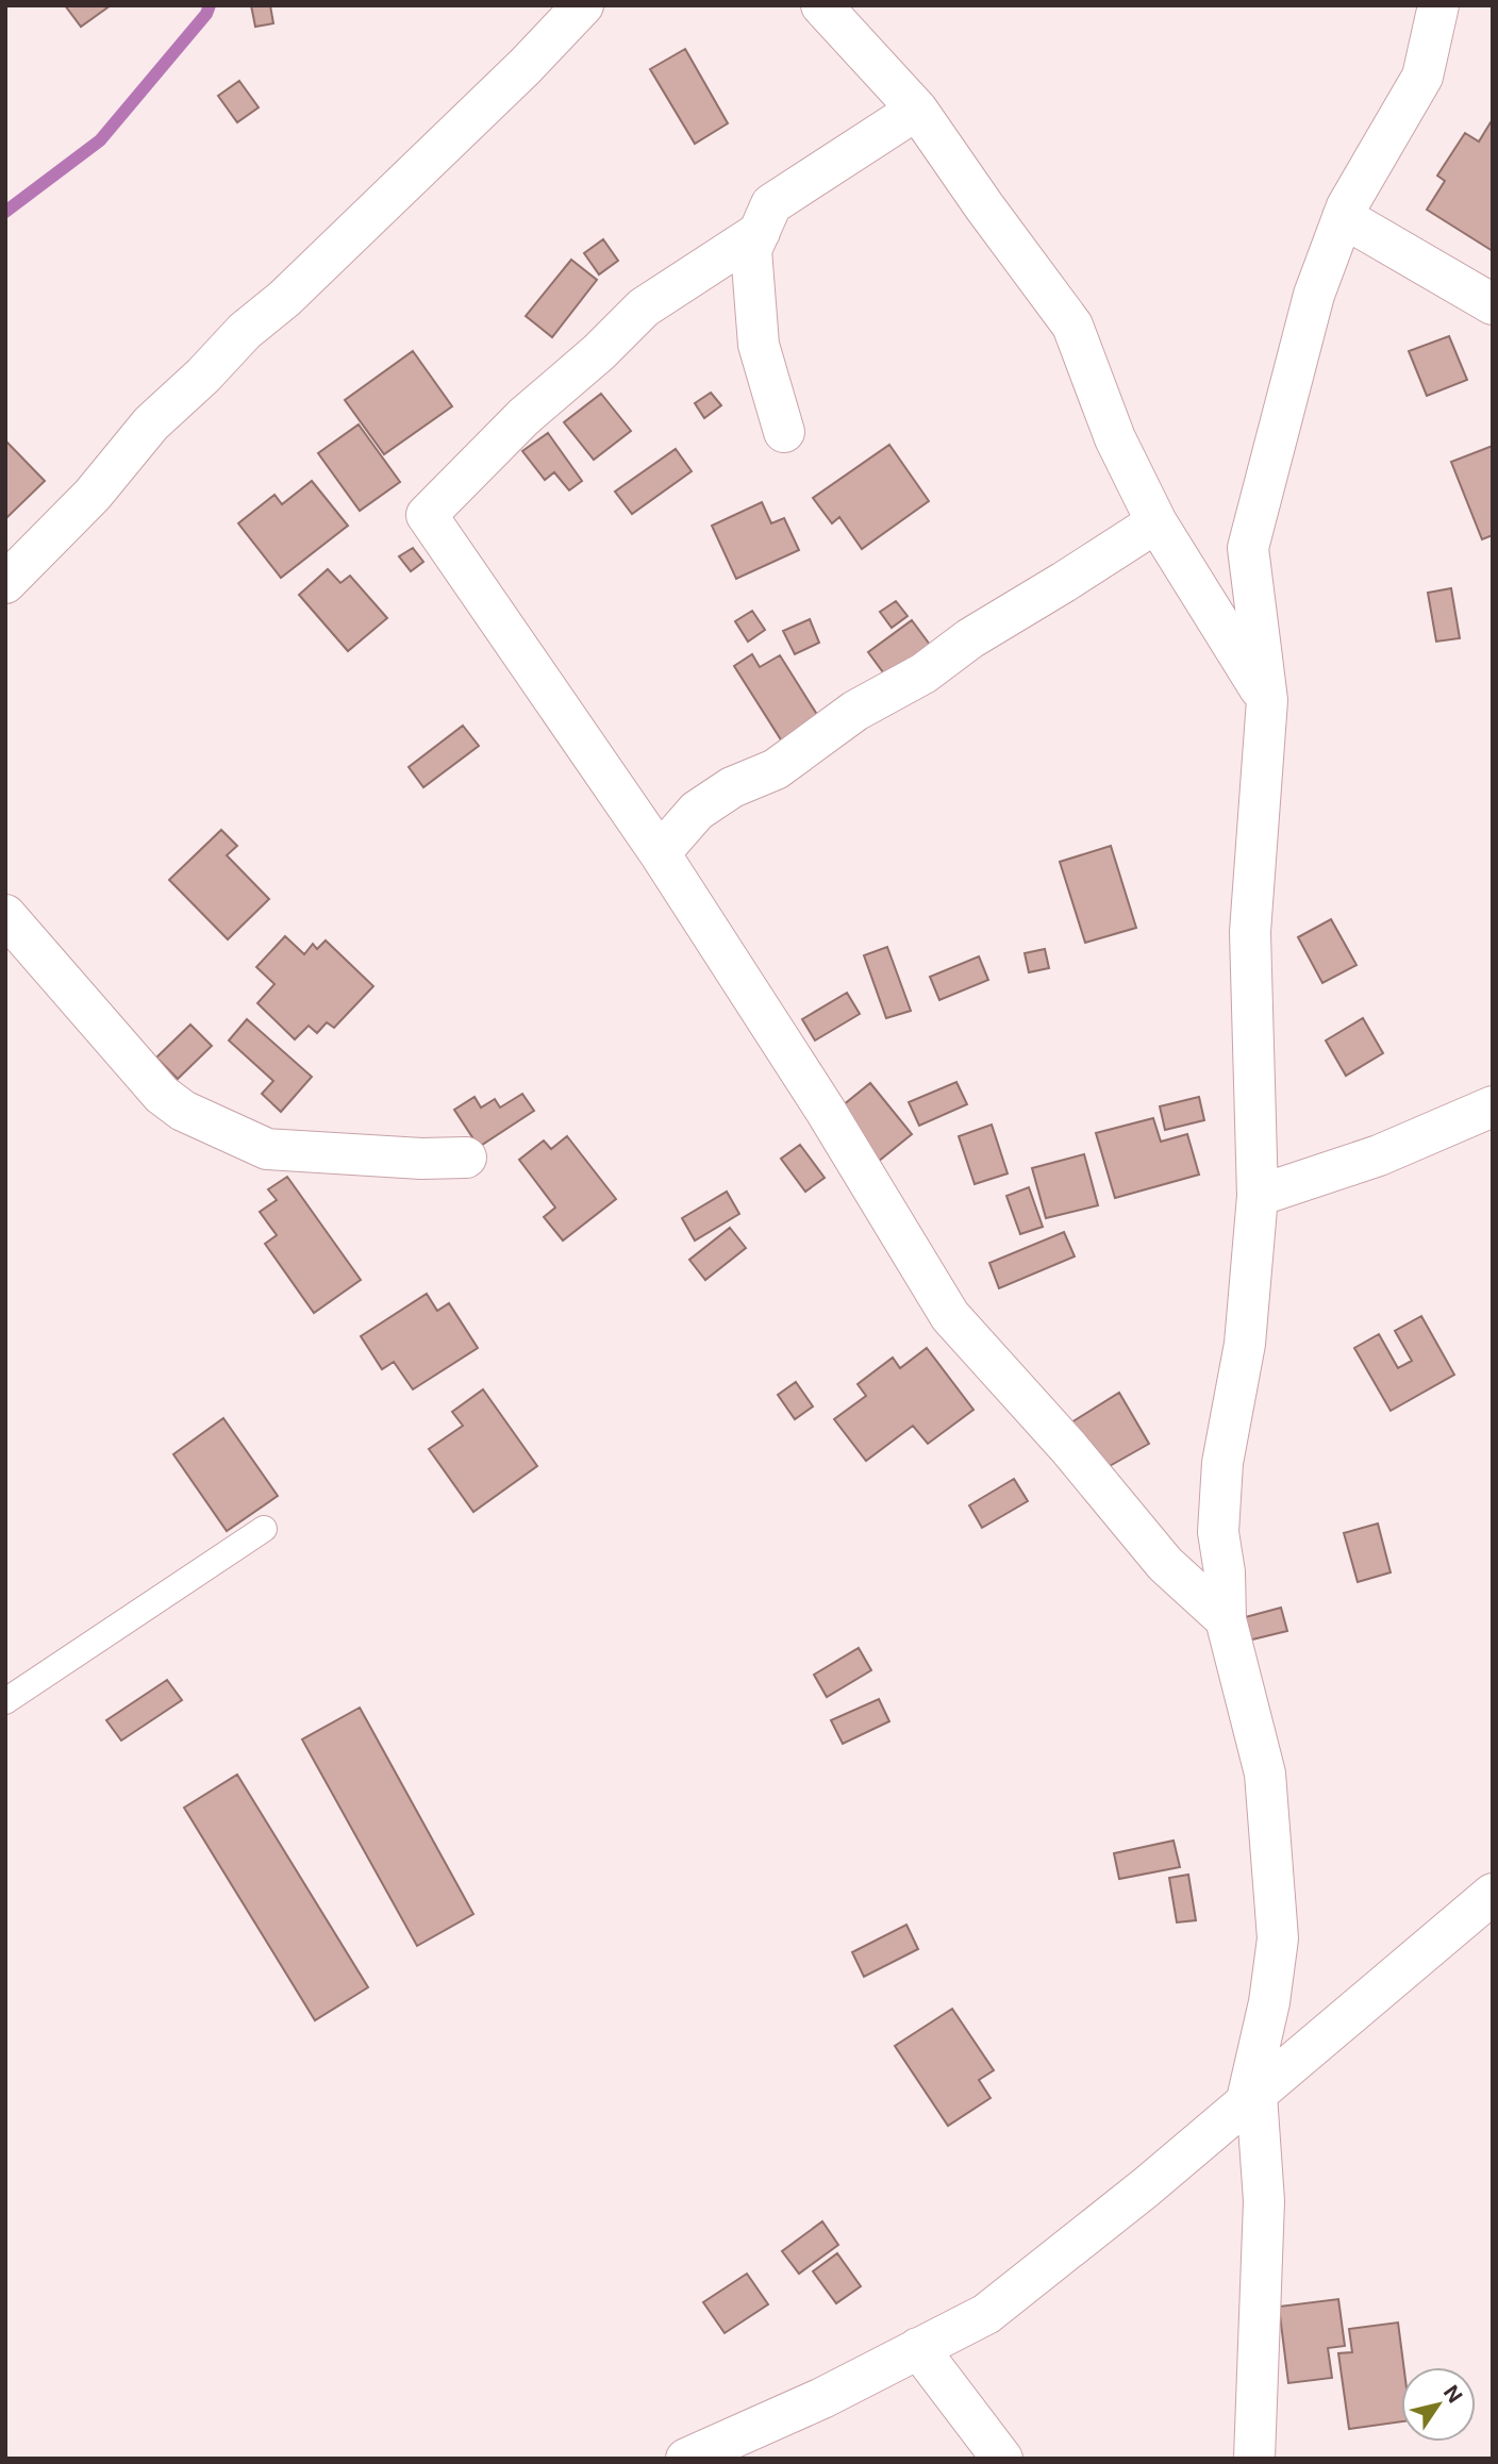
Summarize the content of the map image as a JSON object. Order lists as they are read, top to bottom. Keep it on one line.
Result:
{"north":"top right"}
